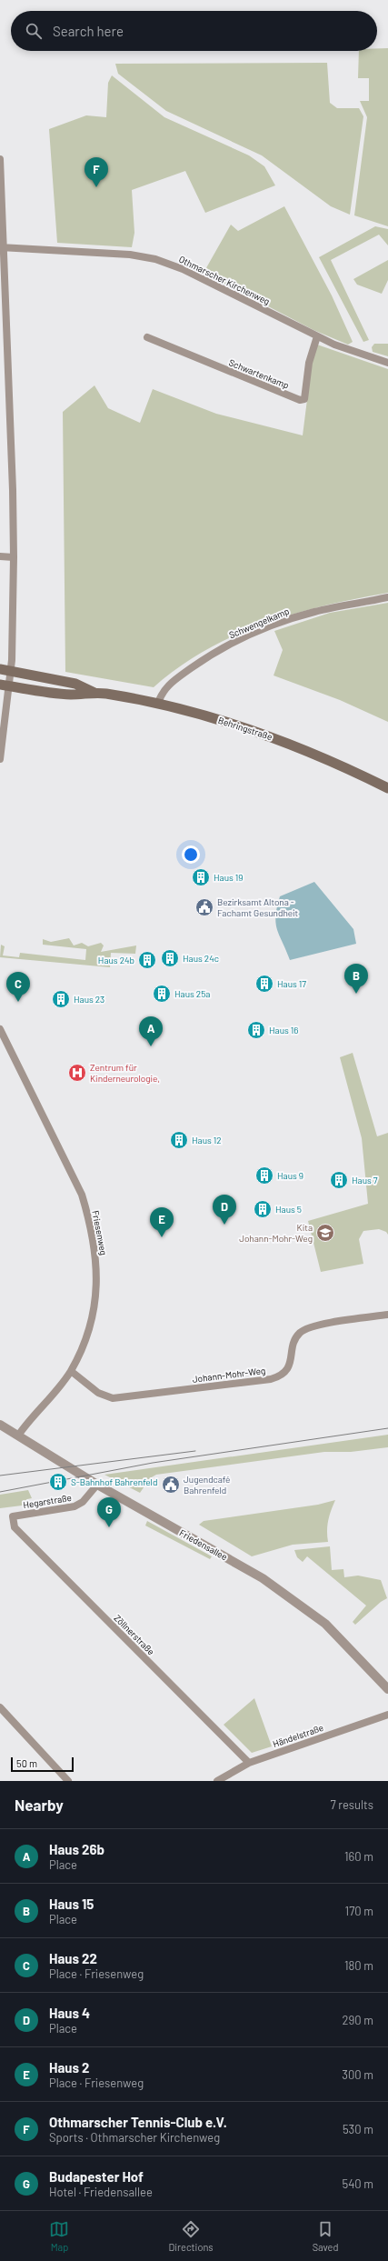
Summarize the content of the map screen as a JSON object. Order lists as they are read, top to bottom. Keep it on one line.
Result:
{"streets":{"main road":["Behringstraße"],"street":["Othmarscher Kirchenweg","Schwartenkamp","Schwengelkamp","Friesenweg","Johann-Mohr-Weg","Hegarstraße","Friedensallee","Zöllnerstraße","Händelstraße"]},"crossings":[["Othmarscher Kirchenweg","Schwartenkamp"],["Schwengelkamp","Behringstraße"],["Friesenweg","Johann-Mohr-Weg"],["Friesenweg","Friedensallee"],["Hegarstraße","Friedensallee"],["Hegarstraße","Zöllnerstraße"],["Zöllnerstraße","Händelstraße"]],"places":{"building":["Haus 19","Haus 24c","Haus 24b","Haus 17","Haus 25a","Haus 23","Haus 16","Haus 12","Haus 9","Haus 7","Haus 5","S-Bahnhof Bahrenfeld"],"public building":["Bezirksamt Altona - Fachamt Gesundheit","Jugendcafé Bahrenfeld"],"hospital":["Zentrum für Kinderneurologie,"],"school or university":["Kita Johann-Mohr-Weg"]},"scale_bar":"50 m","page":{"search":"Search here","pins":["F","B","C","A","D","E","G"],"scale":"50 m","heading":["Nearby","7 results"],"list":[{"mark":"A","name":"Haus 26b","note":"Place","value":"160 m"},{"mark":"B","name":"Haus 15","note":"Place","value":"170 m"},{"mark":"C","name":"Haus 22","note":"Place · Friesenweg","value":"180 m"},{"mark":"D","name":"Haus 4","note":"Place","value":"290 m"},{"mark":"E","name":"Haus 2","note":"Place · Friesenweg","value":"300 m"},{"mark":"F","name":"Othmarscher Tennis-Club e.V.","note":"Sports · Othmarscher Kirchenweg","value":"530 m"},{"mark":"G","name":"Budapester Hof","note":"Hotel · Friedensallee","value":"540 m"}],"nav":["Map","Directions","Saved"]}}
